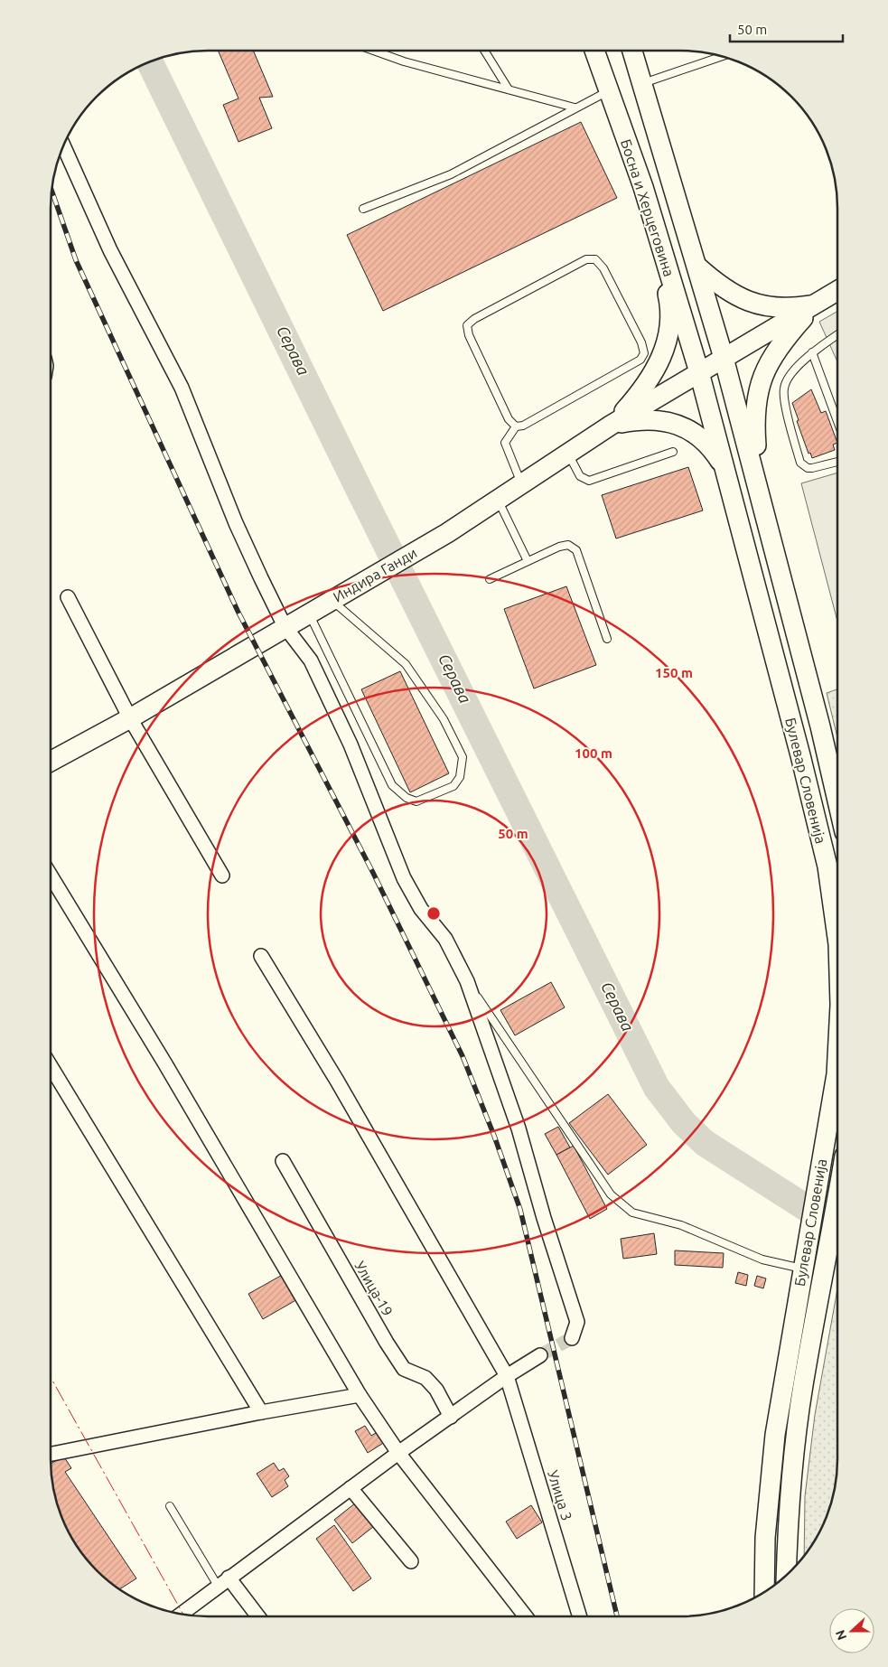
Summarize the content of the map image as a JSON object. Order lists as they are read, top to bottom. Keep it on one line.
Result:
{"streets":{"street":["Босна и Херцеговина","Индира Ганди","Булевар Словенија","Улица-19","Улица 3"]},"crossings":[["Босна и Херцеговина","Индира Ганди"],["Босна и Херцеговина","Булевар Словенија"],["Индира Ганди","Булевар Словенија"]],"water":["Серава"],"scale_bar":"50 m","north":"left","rings":["150 m","100 m","50 m"]}
